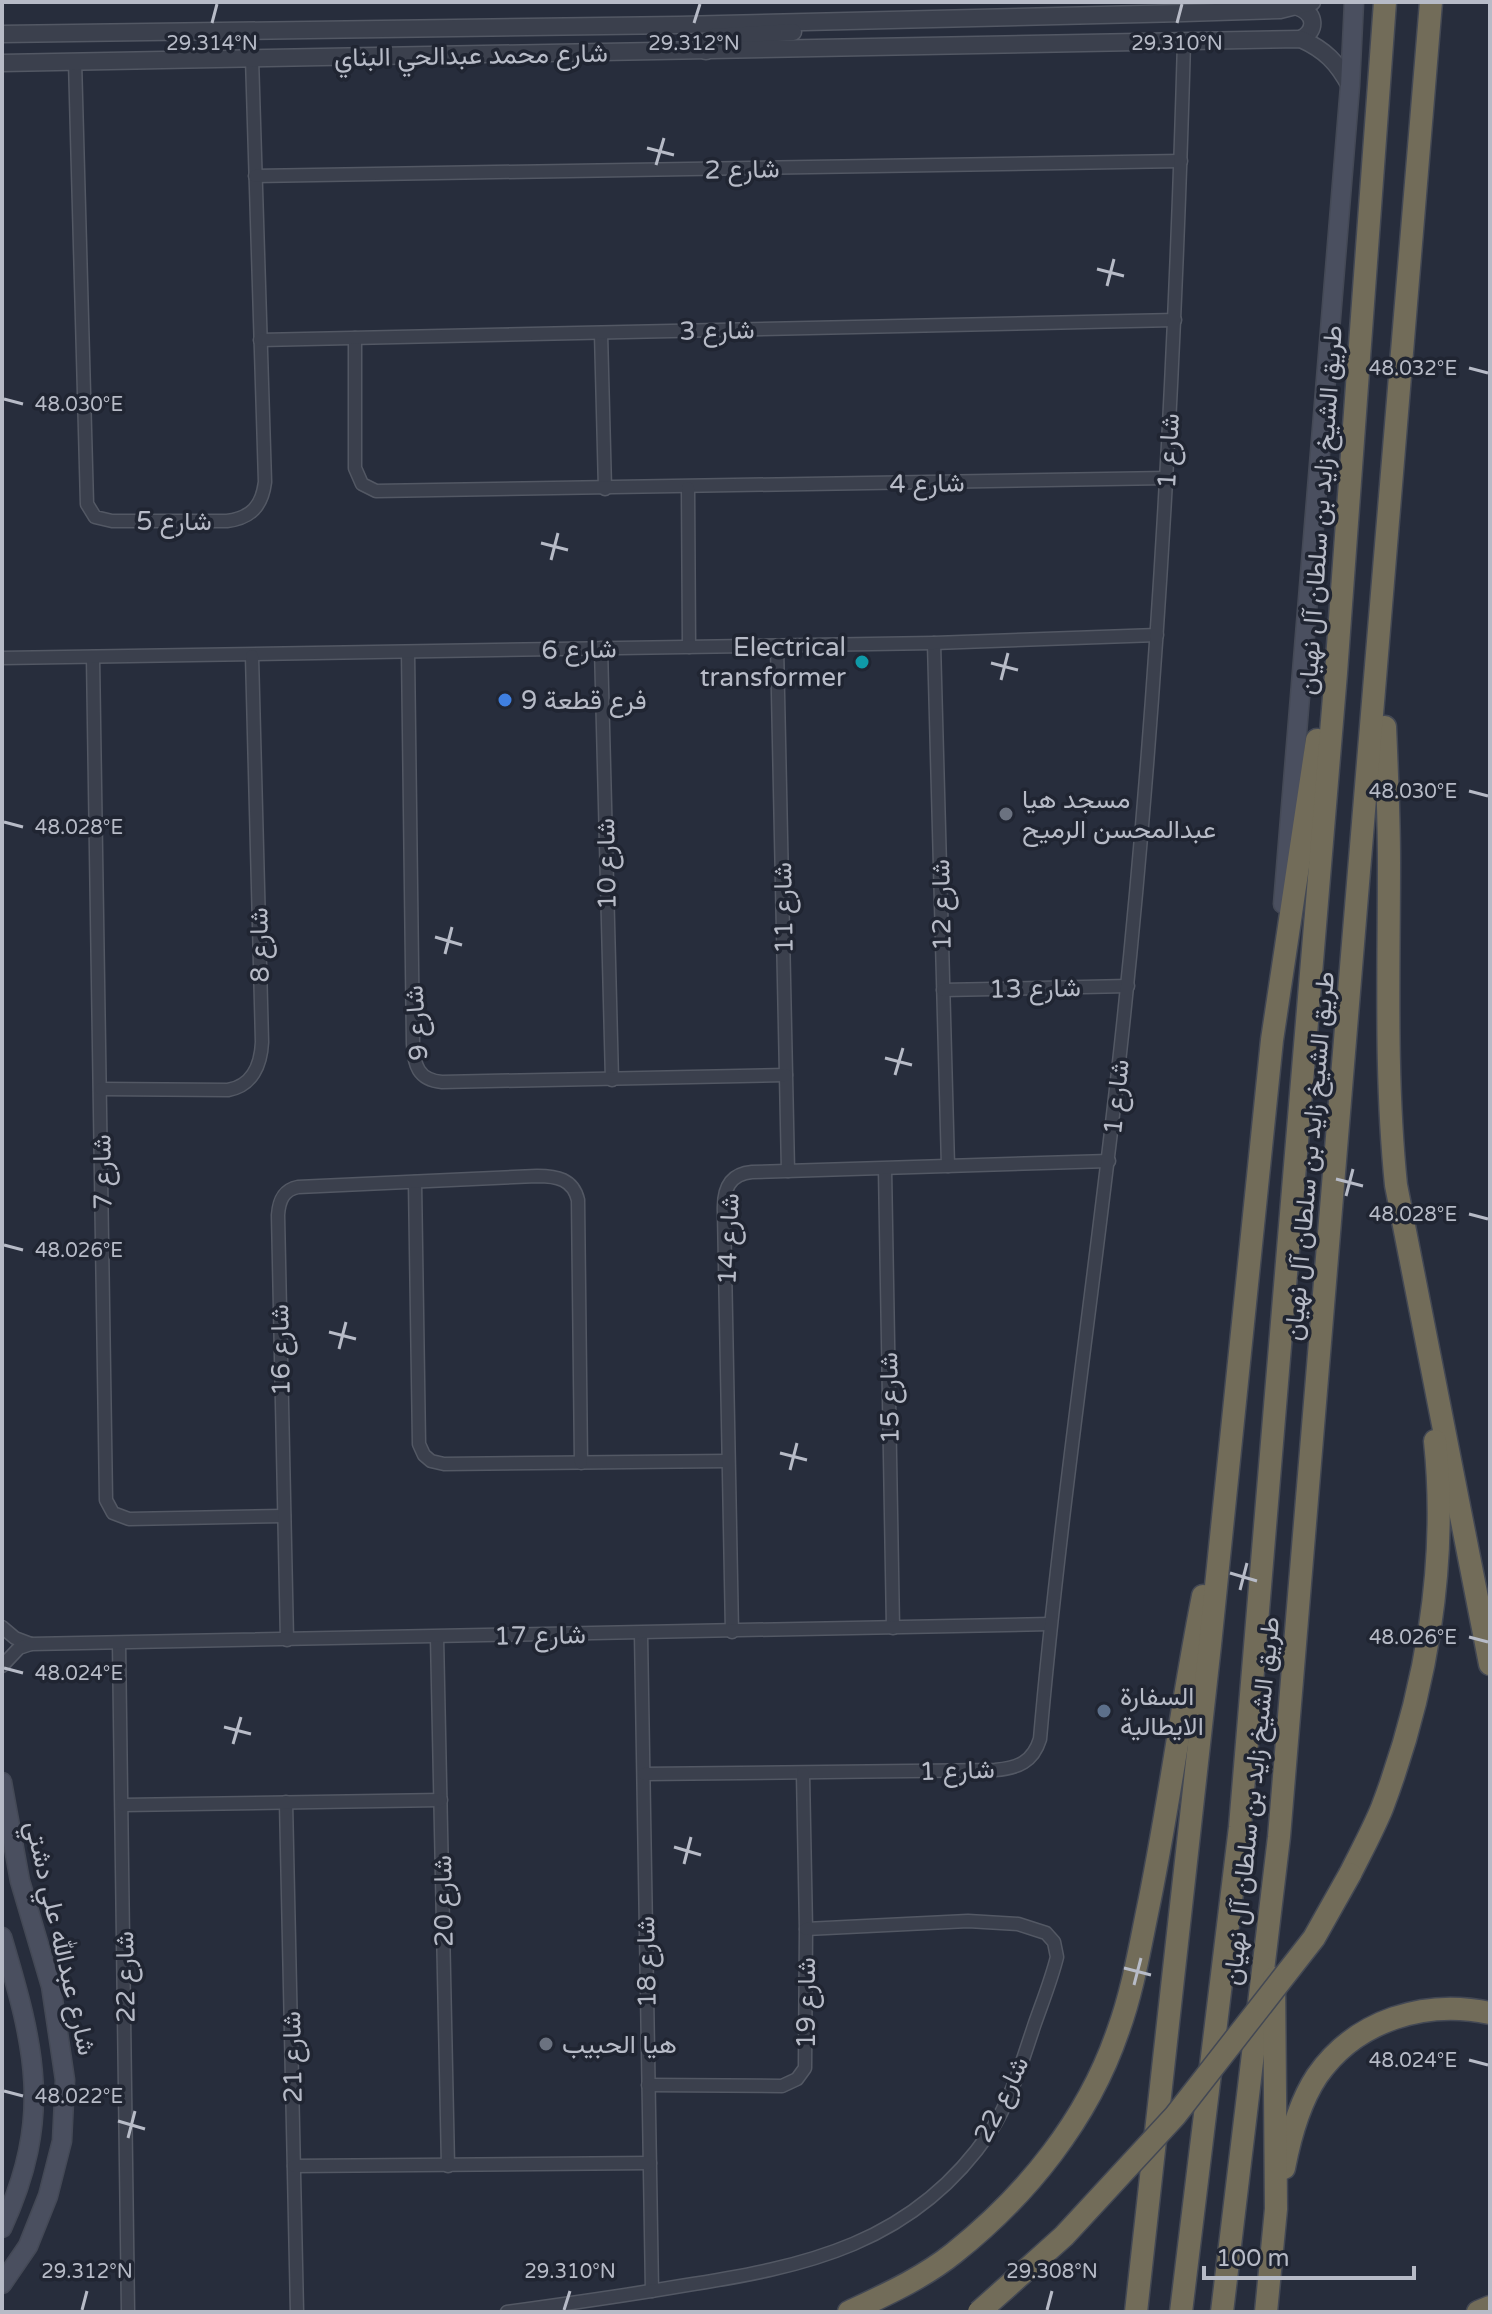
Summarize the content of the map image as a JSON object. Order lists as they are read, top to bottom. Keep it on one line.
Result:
{"streets":{"highway":["طريق الشيخ زايد بن سلطان آل نهيان"],"main road":["شارع عبدالله علي دشتي"],"street":["شارع محمد عبدالحي البناي","شارع 2","شارع 3","شارع 1","شارع 4","شارع 5","شارع 6","شارع 10","شارع 12","شارع 11","شارع 8","شارع 13","شارع 9","شارع 7","شارع 14","شارع 16","شارع 15","شارع 17","شارع 20","شارع 18","شارع 22","شارع 19","شارع 21"]},"crossings":[["شارع محمد عبدالحي البناي","شارع 1"],["شارع محمد عبدالحي البناي","شارع 5"],["شارع 2","شارع 1"],["شارع 2","شارع 5"],["شارع 3","شارع 1"],["شارع 3","شارع 4"],["شارع 3","شارع 5"],["شارع 1","شارع 4"],["شارع 1","شارع 6"],["شارع 1","شارع 13"],["شارع 1","شارع 14"],["شارع 1","شارع 17"],["شارع 1","شارع 18"],["شارع 1","شارع 19"],["شارع 6","شارع 10"],["شارع 6","شارع 12"],["شارع 6","شارع 11"],["شارع 6","شارع 8"],["شارع 6","شارع 9"],["شارع 6","شارع 7"],["شارع 10","شارع 9"],["شارع 12","شارع 13"],["شارع 12","شارع 14"],["شارع 11","شارع 9"],["شارع 11","شارع 14"],["شارع 8","شارع 7"],["شارع 7","شارع 16"],["شارع 14","شارع 15"],["شارع 14","شارع 17"],["شارع 16","شارع 17"],["شارع 15","شارع 17"],["شارع 17","شارع 20"],["شارع 17","شارع 18"],["شارع 17","شارع 22"],["شارع 18","شارع 22"],["شارع 18","شارع 19"],["شارع 22","شارع 19"]],"places":["Electrical transformer","فرع قطعة 9","مسجد هيا عبدالمحسن الرميح","السفارة الايطالية","هيا الحبيب"],"scale_bar":"100 m","coordinates":["29.314°N","29.312°N","29.310°N","48.032°E","48.030°E","48.028°E","48.026°E","48.024°E","48.022°E","29.308°N"]}
